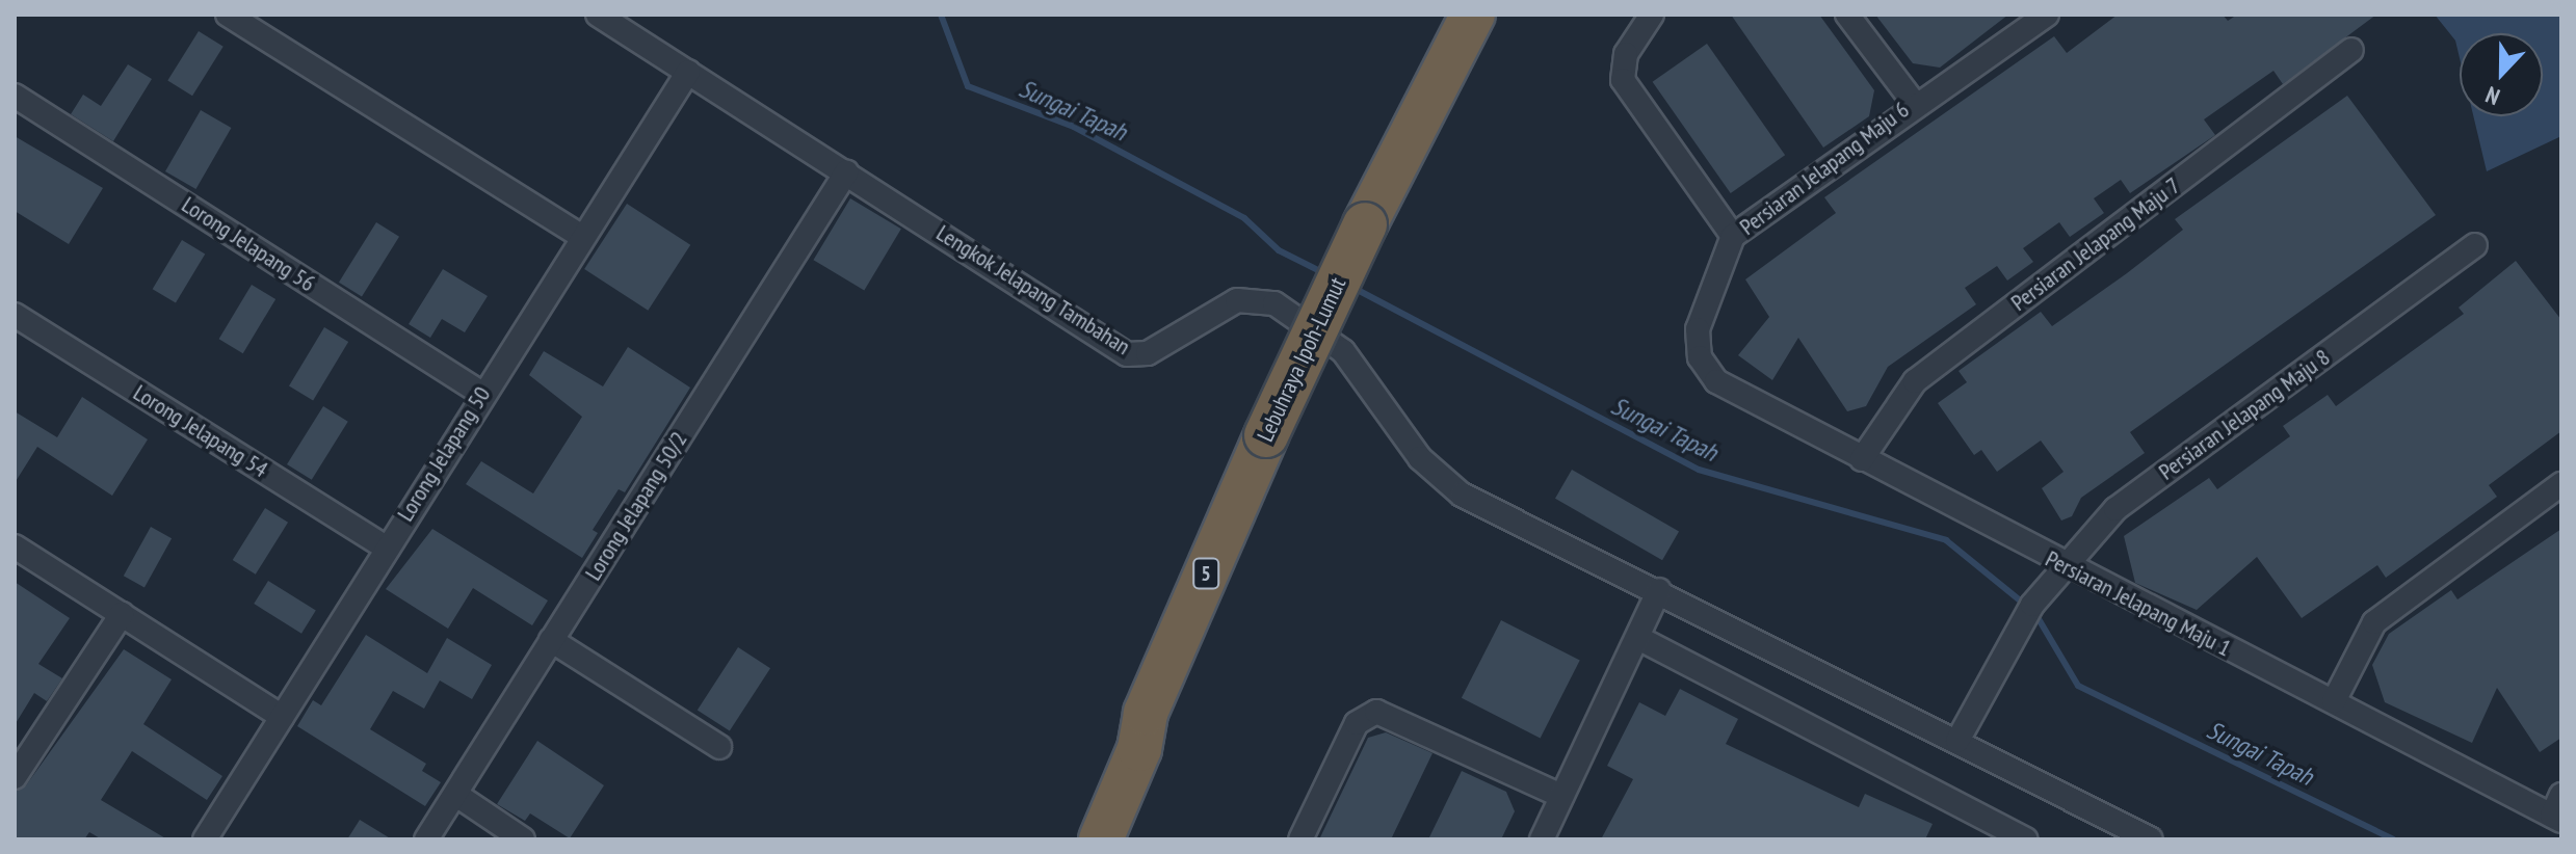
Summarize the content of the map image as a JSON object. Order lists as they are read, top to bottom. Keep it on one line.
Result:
{"streets":{"highway":["Lebuhraya Ipoh-Lumut","5"],"street":["Persiaran Jelapang Maju 6","Lorong Jelapang 56","Persiaran Jelapang Maju 7","Lengkok Jelapang Tambahan","Persiaran Jelapang Maju 8","Lorong Jelapang 54","Lorong Jelapang 50","Lorong Jelapang 50/2","Persiaran Jelapang Maju 1"]},"crossings":[["Persiaran Jelapang Maju 6","Persiaran Jelapang Maju 1"],["Lorong Jelapang 56","Lorong Jelapang 50"],["Persiaran Jelapang Maju 7","Persiaran Jelapang Maju 1"],["Lengkok Jelapang Tambahan","Persiaran Jelapang Maju 8"],["Lengkok Jelapang Tambahan","Lorong Jelapang 50"],["Lengkok Jelapang Tambahan","Lorong Jelapang 50/2"],["Persiaran Jelapang Maju 8","Persiaran Jelapang Maju 1"],["Lorong Jelapang 54","Lorong Jelapang 50"]],"water":["Sungai Tapah"],"north":"bottom"}
